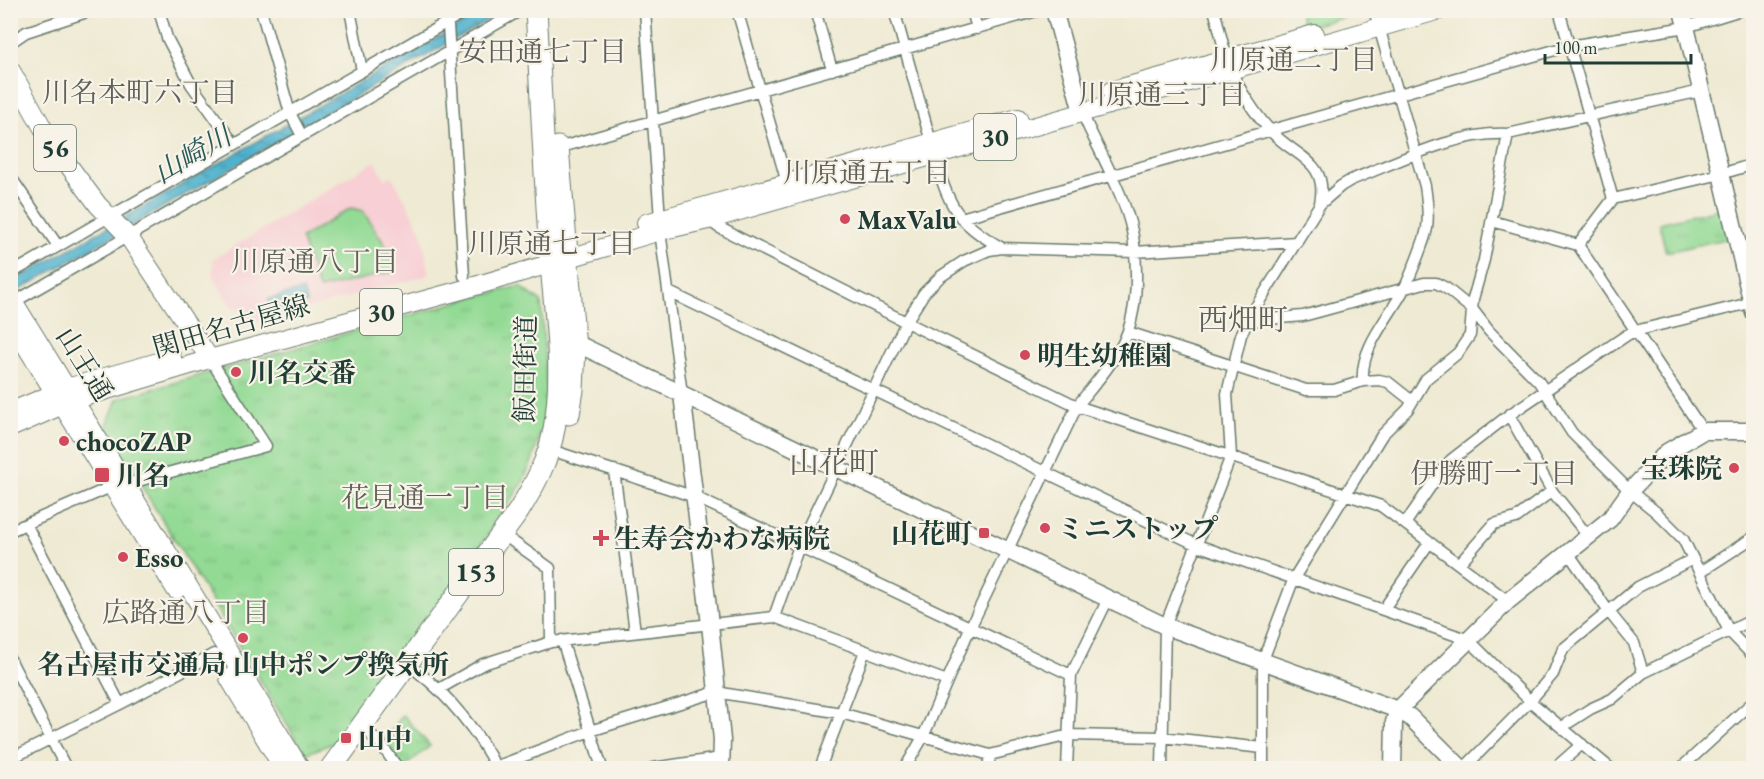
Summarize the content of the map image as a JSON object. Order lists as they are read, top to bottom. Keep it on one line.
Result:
{"streets":{"highway":["飯田街道","153"],"main road":["30","56","関田名古屋線","山王通"]},"crossings":[["56","関田名古屋線"],["関田名古屋線","山王通"],["関田名古屋線","飯田街道"]],"districts":["安田通七丁目","川原通二丁目","川名本町六丁目","川原通三丁目","川原通五丁目","川原通七丁目","川原通八丁目","西畑町","山花町","伊勝町一丁目","花見通一丁目","広路通八丁目"],"water":["山崎川"],"places":{"other":["MaxValu","明生幼稚園","川名交番","chocoZAP","宝珠院","ミニストップ","Esso","名古屋市交通局 山中ポンプ換気所"],"transit":["川名","山花町","山中"],"health":["生寿会かわな病院"]},"scale_bar":"100 m"}
